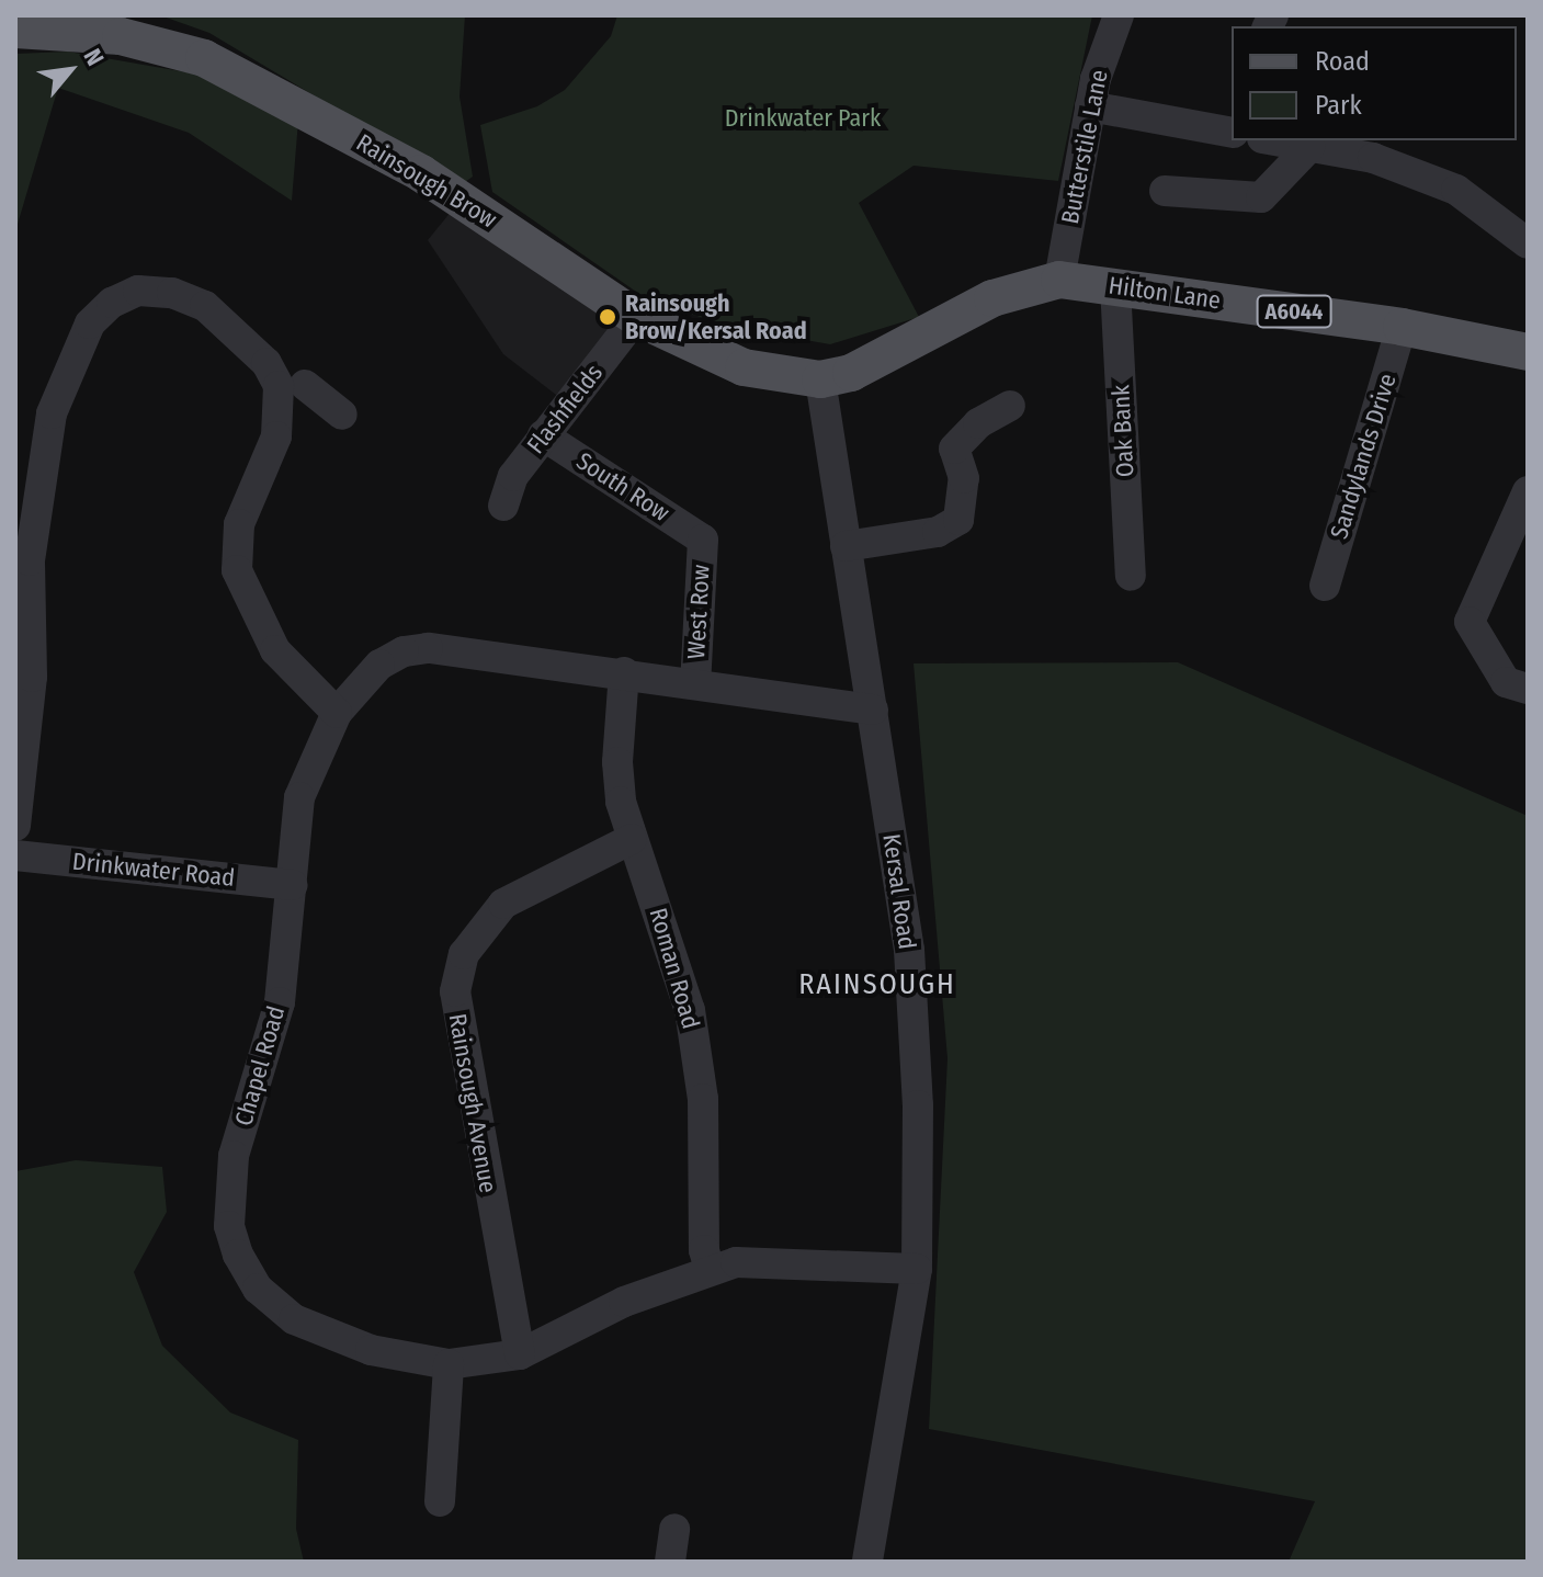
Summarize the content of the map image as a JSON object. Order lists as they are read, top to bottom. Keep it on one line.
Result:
{"streets":{"main road":["Rainsough Brow","Hilton Lane","A6044"],"street":["Butterstile Lane","Flashfields","Oak Bank","Sandylands Drive","South Row","West Row","Drinkwater Road","Kersal Road","Roman Road","Chapel Road","Rainsough Avenue"]},"crossings":[["Butterstile Lane","Hilton Lane"],["Rainsough Brow","Hilton Lane"],["Rainsough Brow","Flashfields"],["Rainsough Brow","Kersal Road"],["Hilton Lane","Oak Bank"],["Hilton Lane","Sandylands Drive"],["Hilton Lane","Kersal Road"],["Flashfields","South Row"],["South Row","West Row"],["West Row","Chapel Road"],["Drinkwater Road","Chapel Road"],["Kersal Road","Chapel Road"],["Roman Road","Chapel Road"],["Roman Road","Rainsough Avenue"],["Chapel Road","Rainsough Avenue"]],"districts":["RAINSOUGH"],"parks":["Drinkwater Park"],"places":["Rainsough Brow/Kersal Road"],"legend":["Road","Park"],"north":"top right"}
